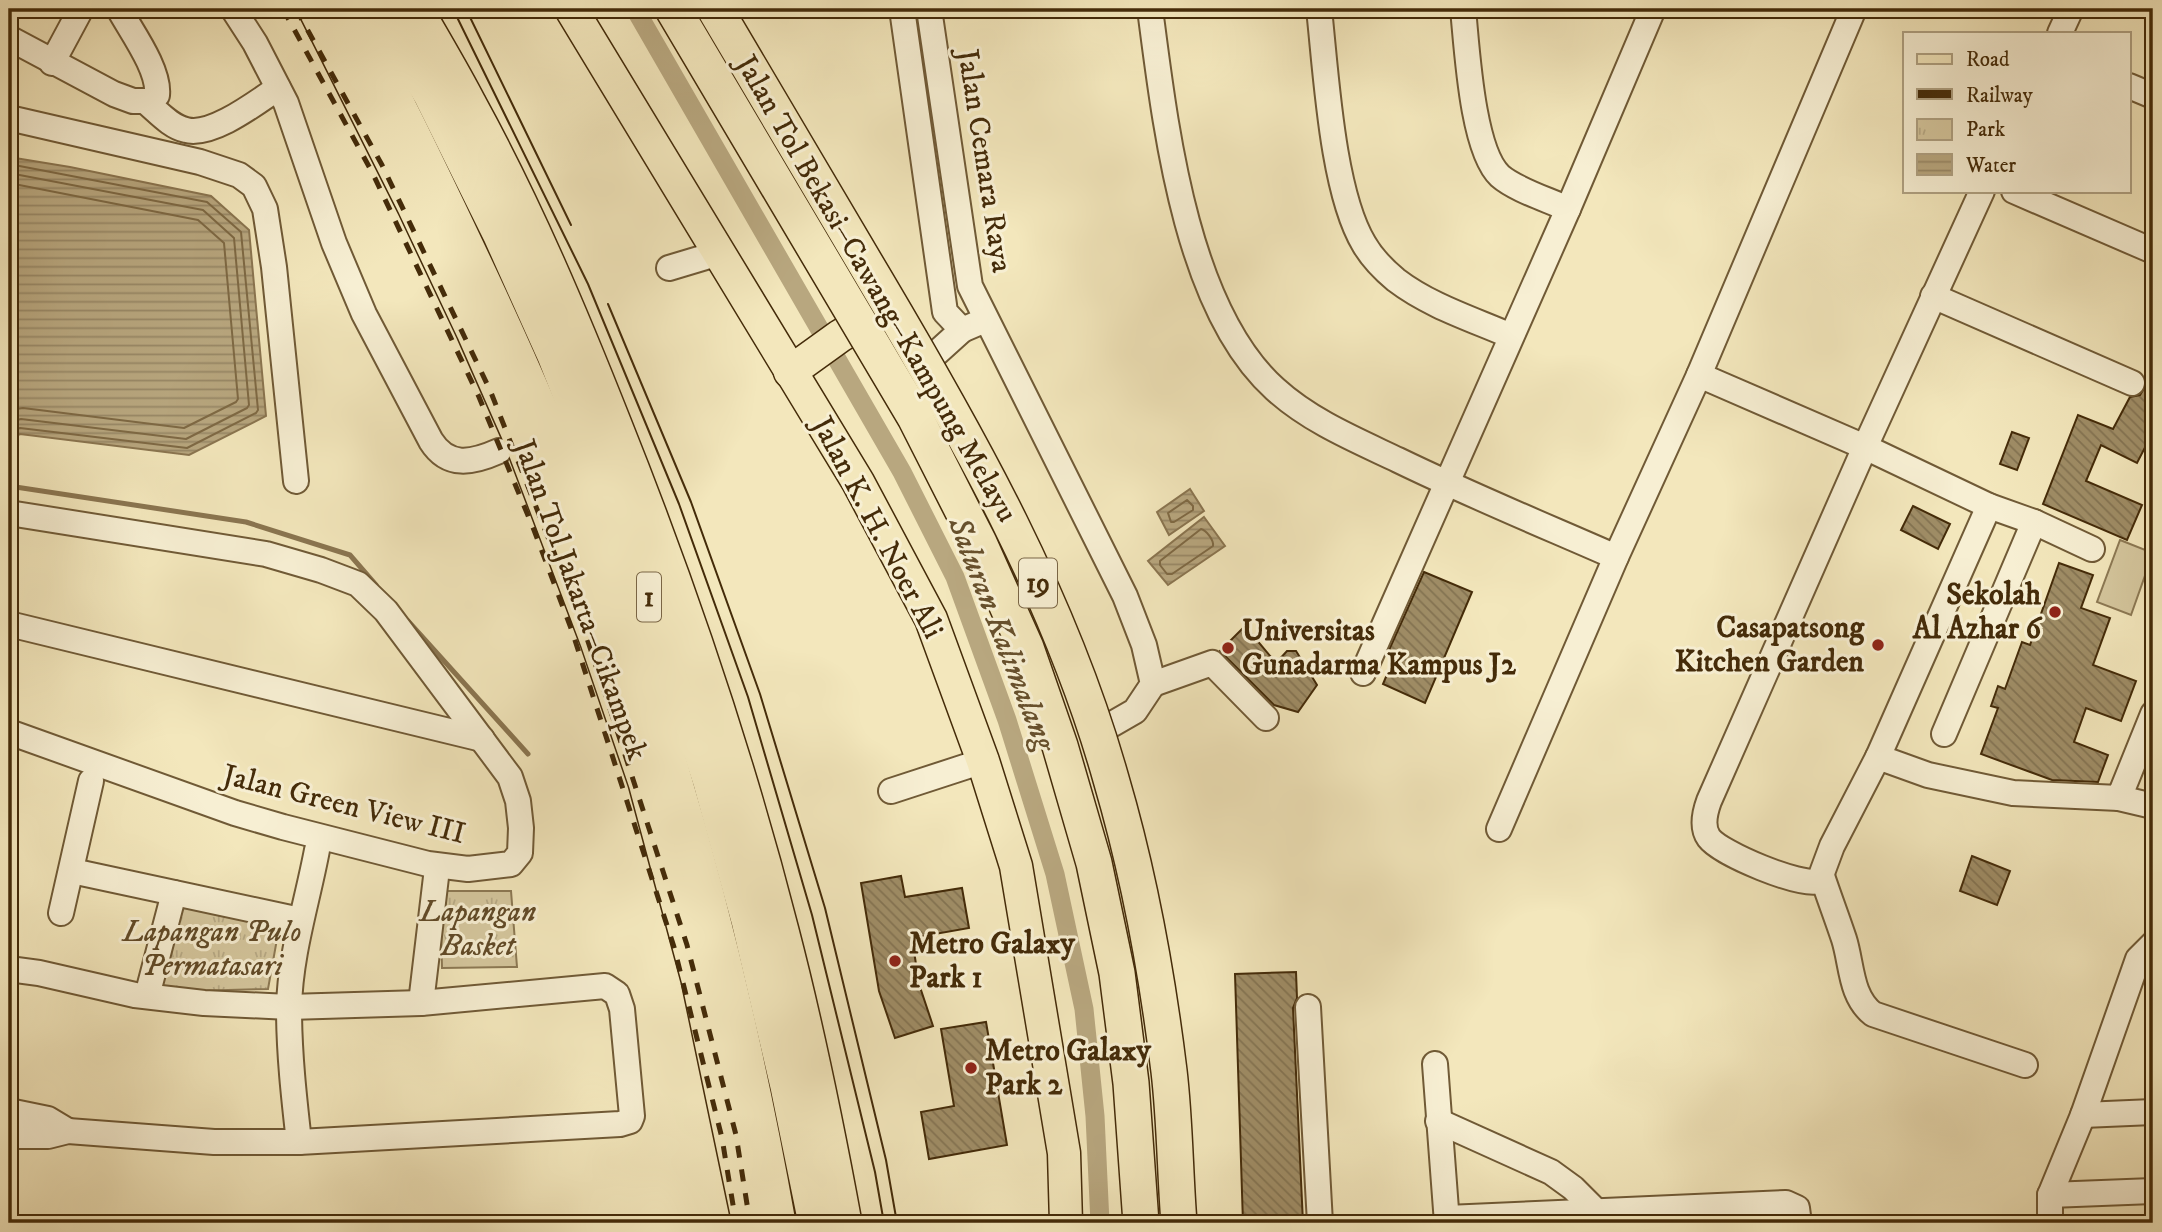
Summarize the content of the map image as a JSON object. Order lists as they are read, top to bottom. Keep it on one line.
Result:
{"streets":{"highway":["Jalan Tol Bekasi–Cawang–Kampung Melayu","19","1","Jalan Tol Jakarta–Cikampek"],"main road":["Jalan K. H. Noer Ali"],"street":["Jalan Cemara Raya","Jalan Green View III"]},"water":["Saluran Kalimalang"],"parks":["Lapangan Basket","Lapangan Pulo Permatasari"],"places":["Sekolah Al Azhar 6","Casapatsong Kitchen Garden","Universitas Gunadarma Kampus J2","Metro Galaxy Park 1","Metro Galaxy Park 2"],"legend":["Road","Railway","Park","Water"]}
